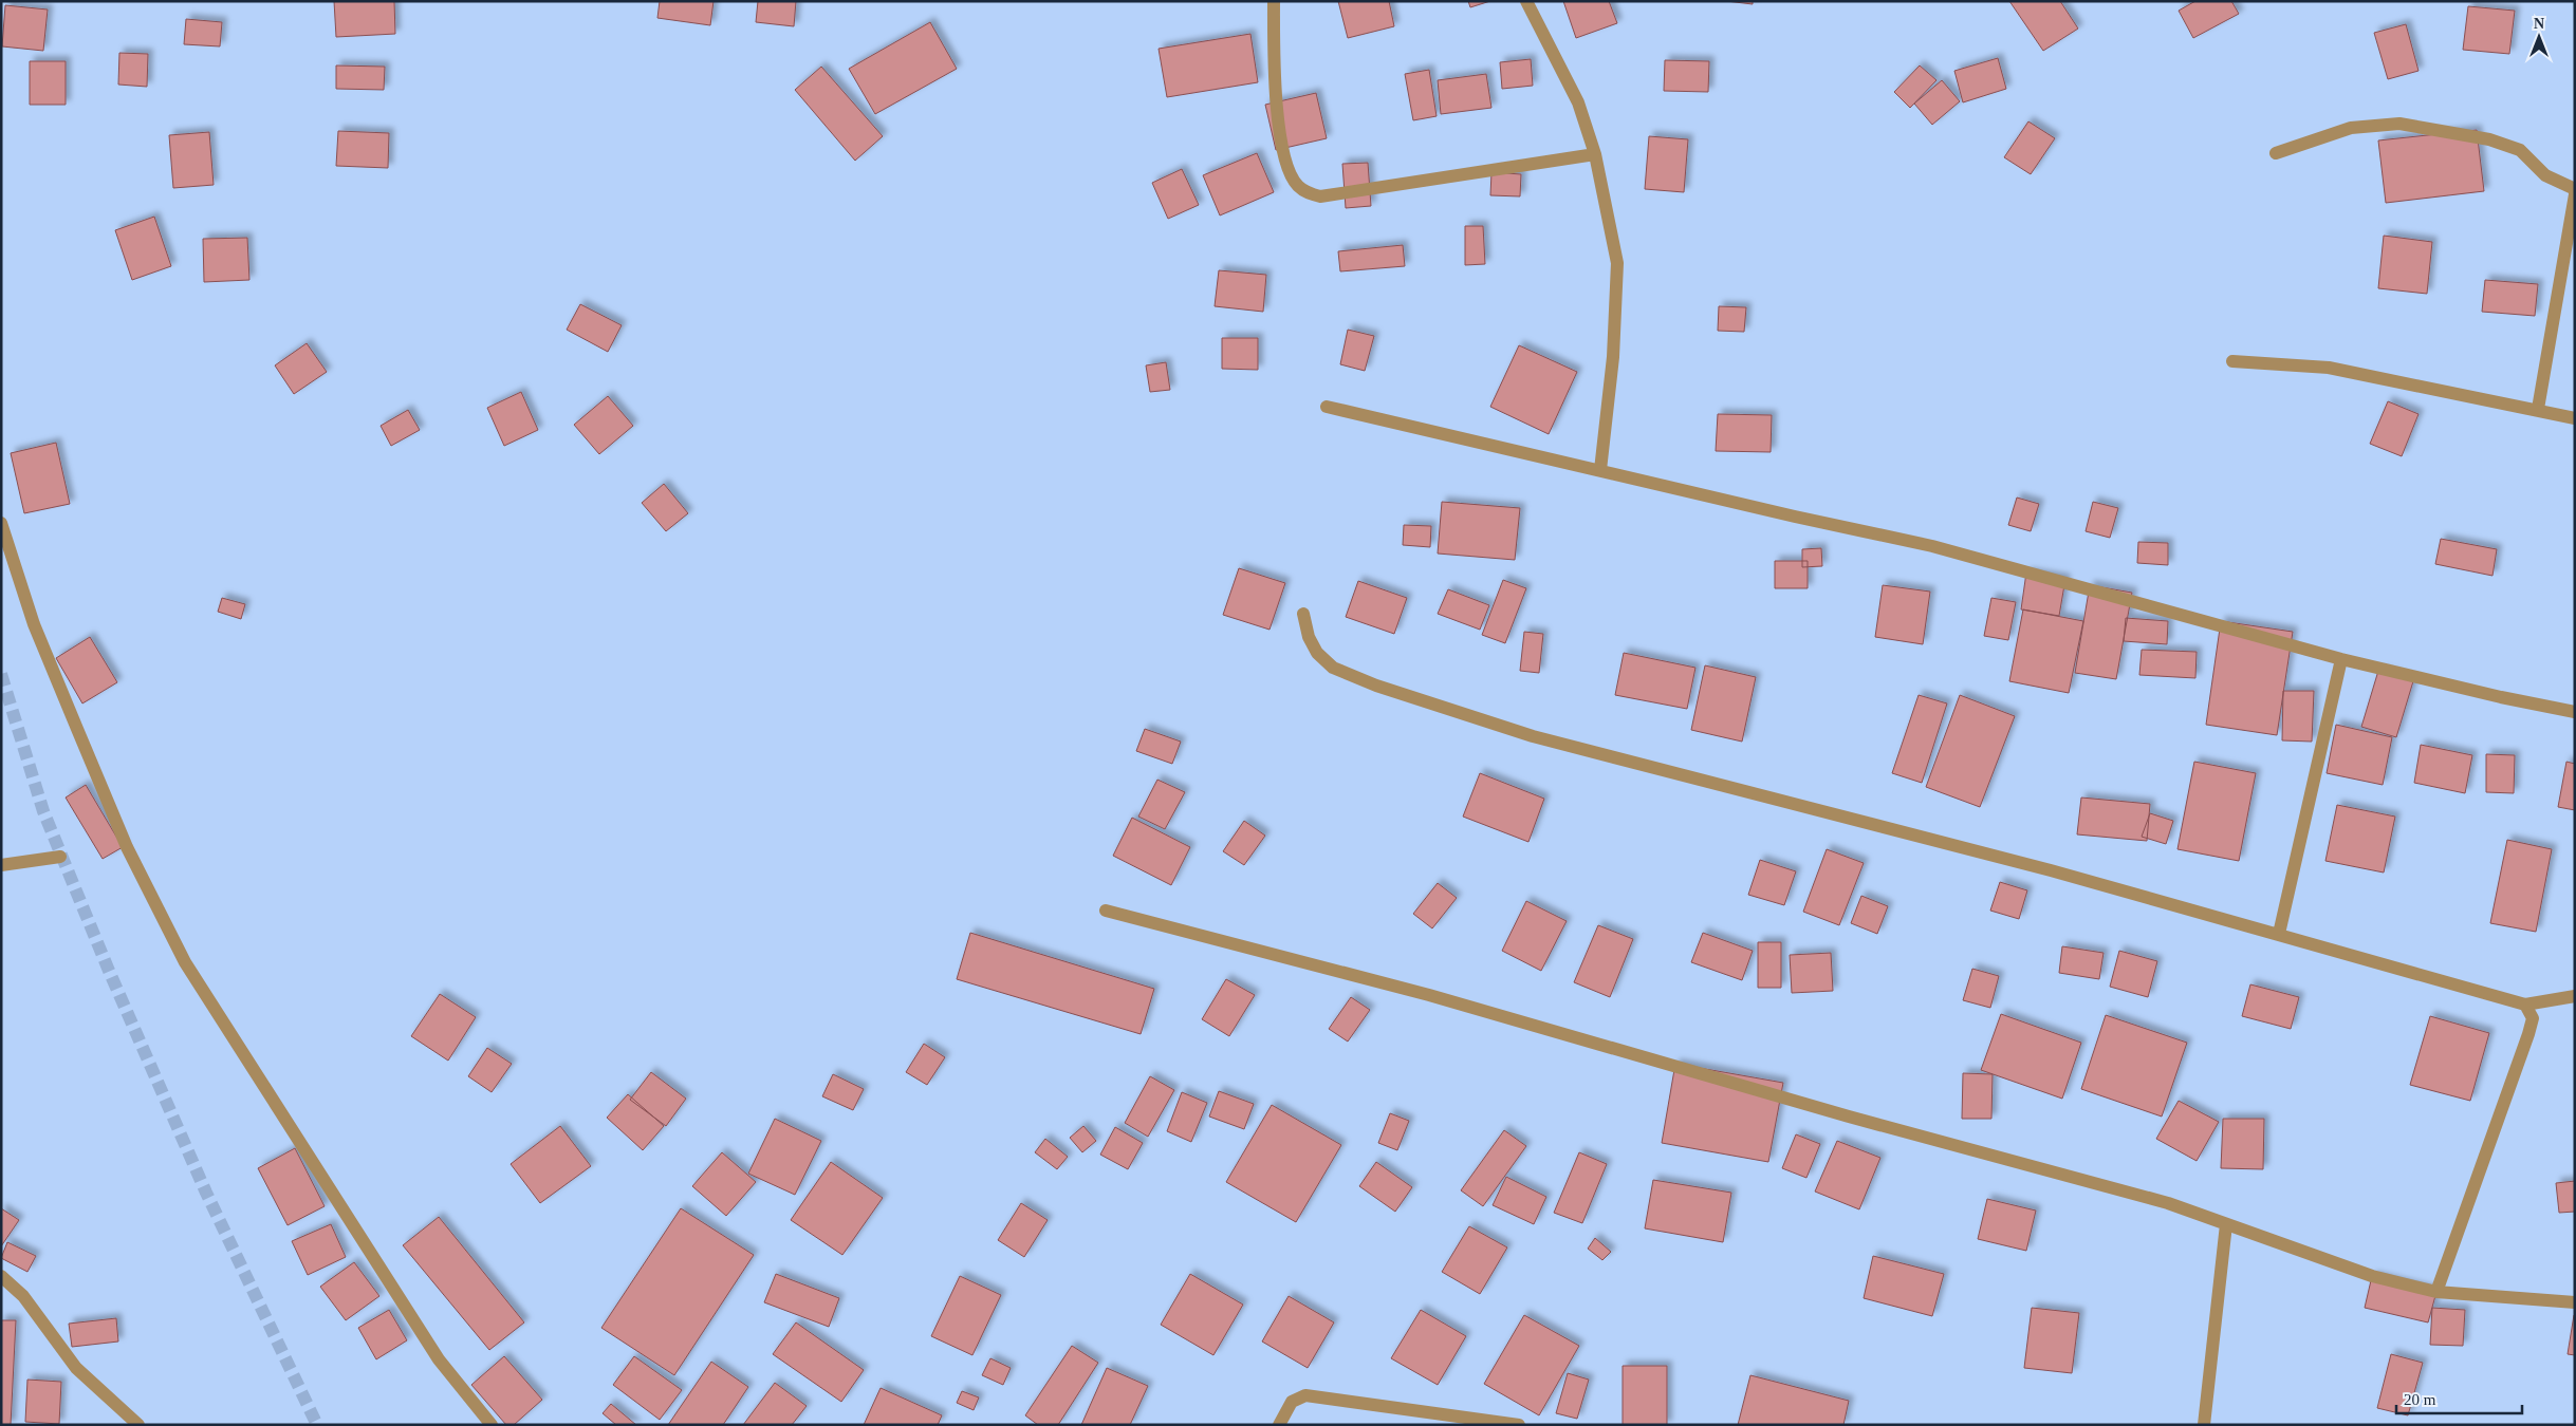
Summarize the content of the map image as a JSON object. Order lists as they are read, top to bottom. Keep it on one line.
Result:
{"scale_bar":"20 m","north":"top"}
